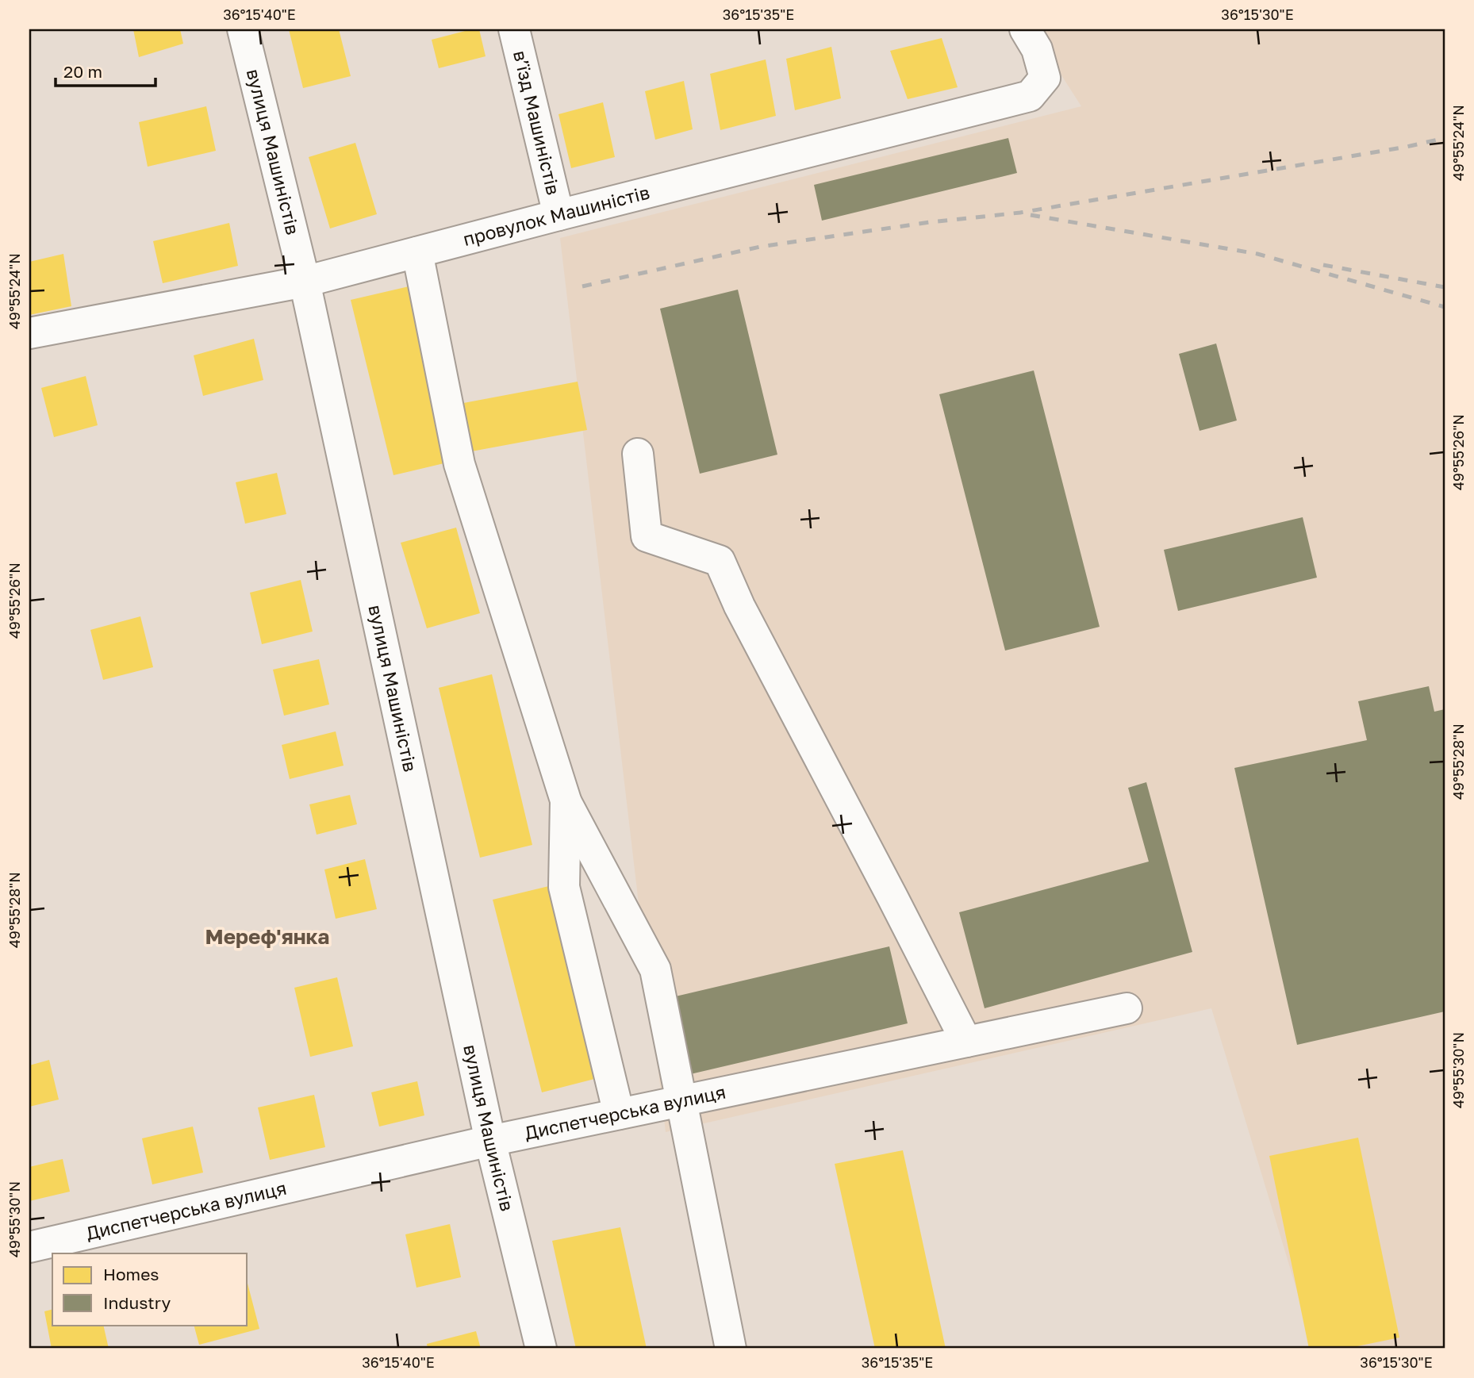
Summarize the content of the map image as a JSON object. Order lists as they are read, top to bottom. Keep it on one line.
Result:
{"streets":{"street":["в’їзд Машиністів","вулиця Машиністів","провулок Машиністів","Диспетчерська вулиця"]},"crossings":[["в’їзд Машиністів","провулок Машиністів"],["вулиця Машиністів","провулок Машиністів"],["вулиця Машиністів","Диспетчерська вулиця"]],"districts":["Мереф'янка"],"legend":["Homes","Industry"],"scale_bar":"20 m","coordinates":["36°15'40\"E","36°15'35\"E","36°15'30\"E","49°55'24\"N","49°55'26\"N","49°55'28\"N","49°55'30\"N"]}
